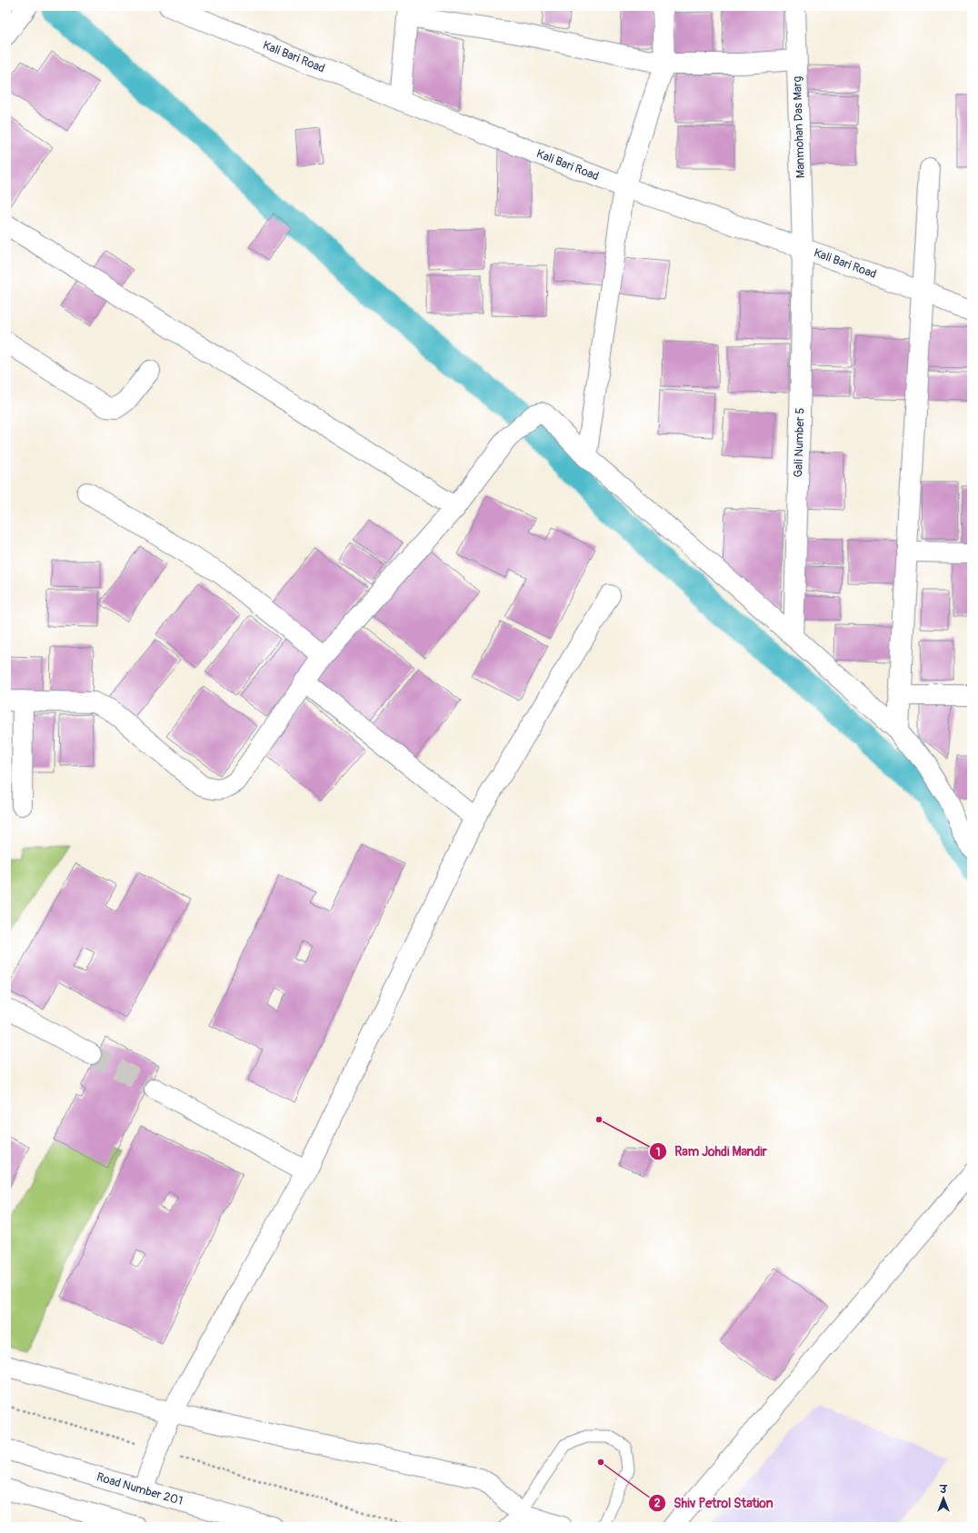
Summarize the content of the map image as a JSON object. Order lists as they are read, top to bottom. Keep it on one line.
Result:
{"streets":{"street":["Kali Bari Road","Manmohan Das Marg","Gali Number 5","Road Number 201"]},"crossings":[["Kali Bari Road","Manmohan Das Marg"],["Kali Bari Road","Gali Number 5"],["Manmohan Das Marg","Gali Number 5"]],"places":["Ram Johdi Mandir","Shiv Petrol Station"],"north":"top"}
